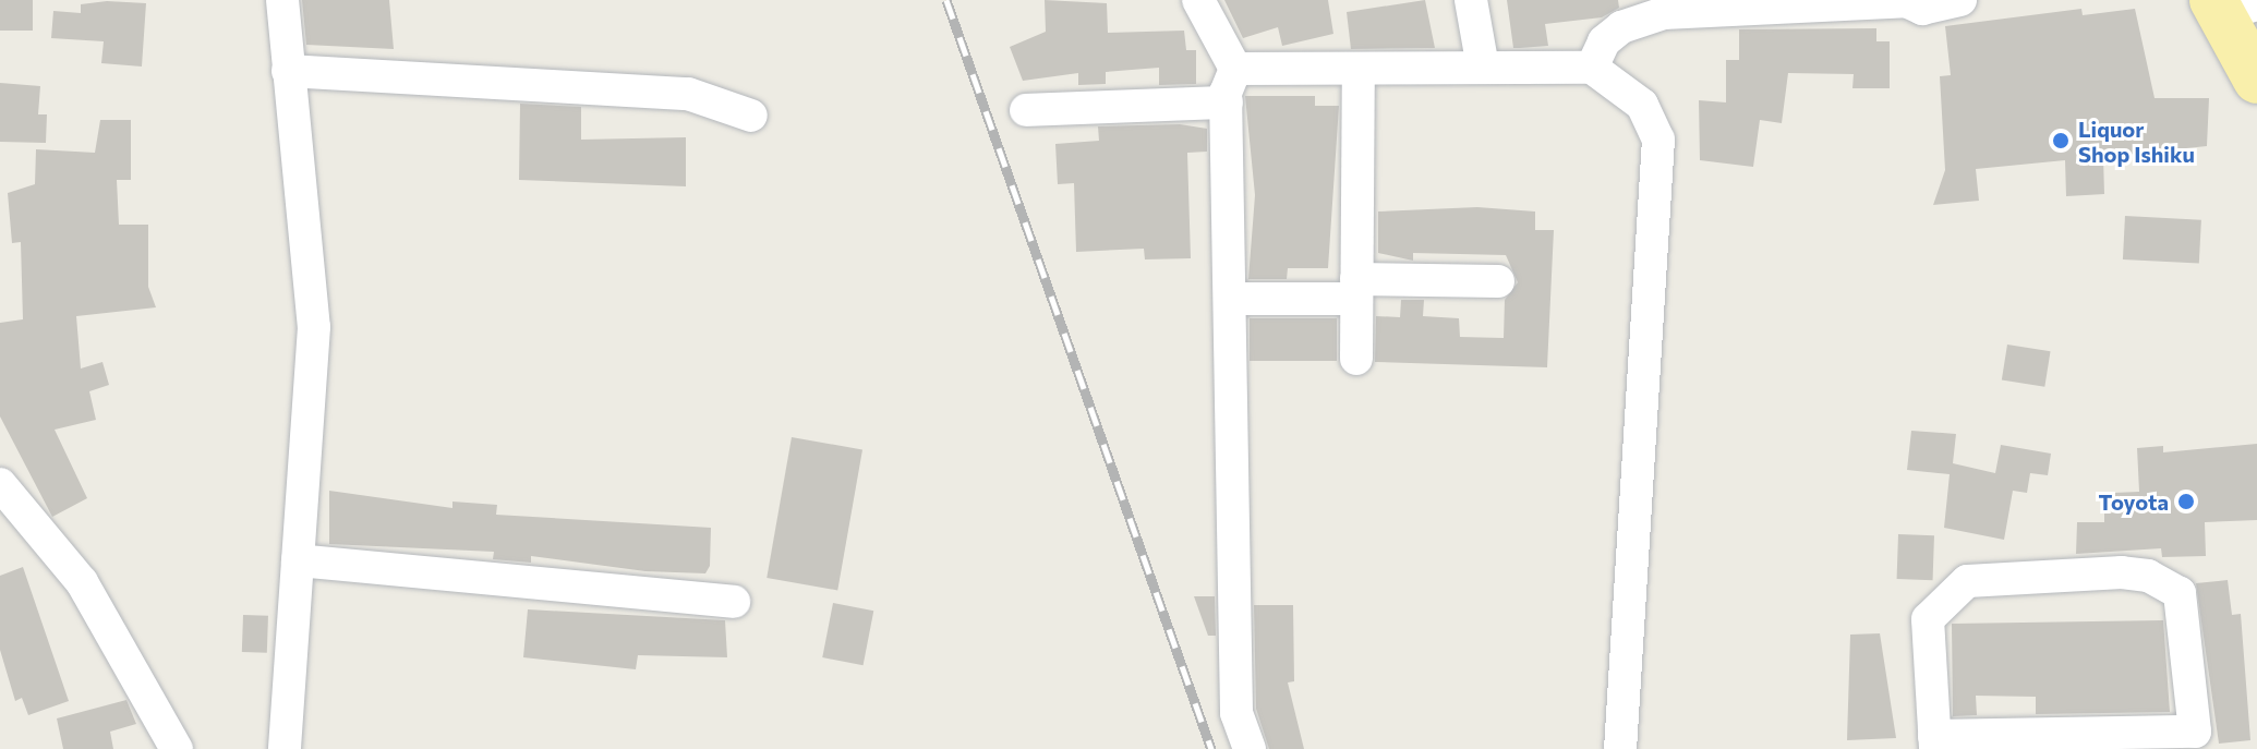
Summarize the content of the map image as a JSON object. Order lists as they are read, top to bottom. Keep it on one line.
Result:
{"places":["Liquor Shop Ishiku","Toyota"]}
